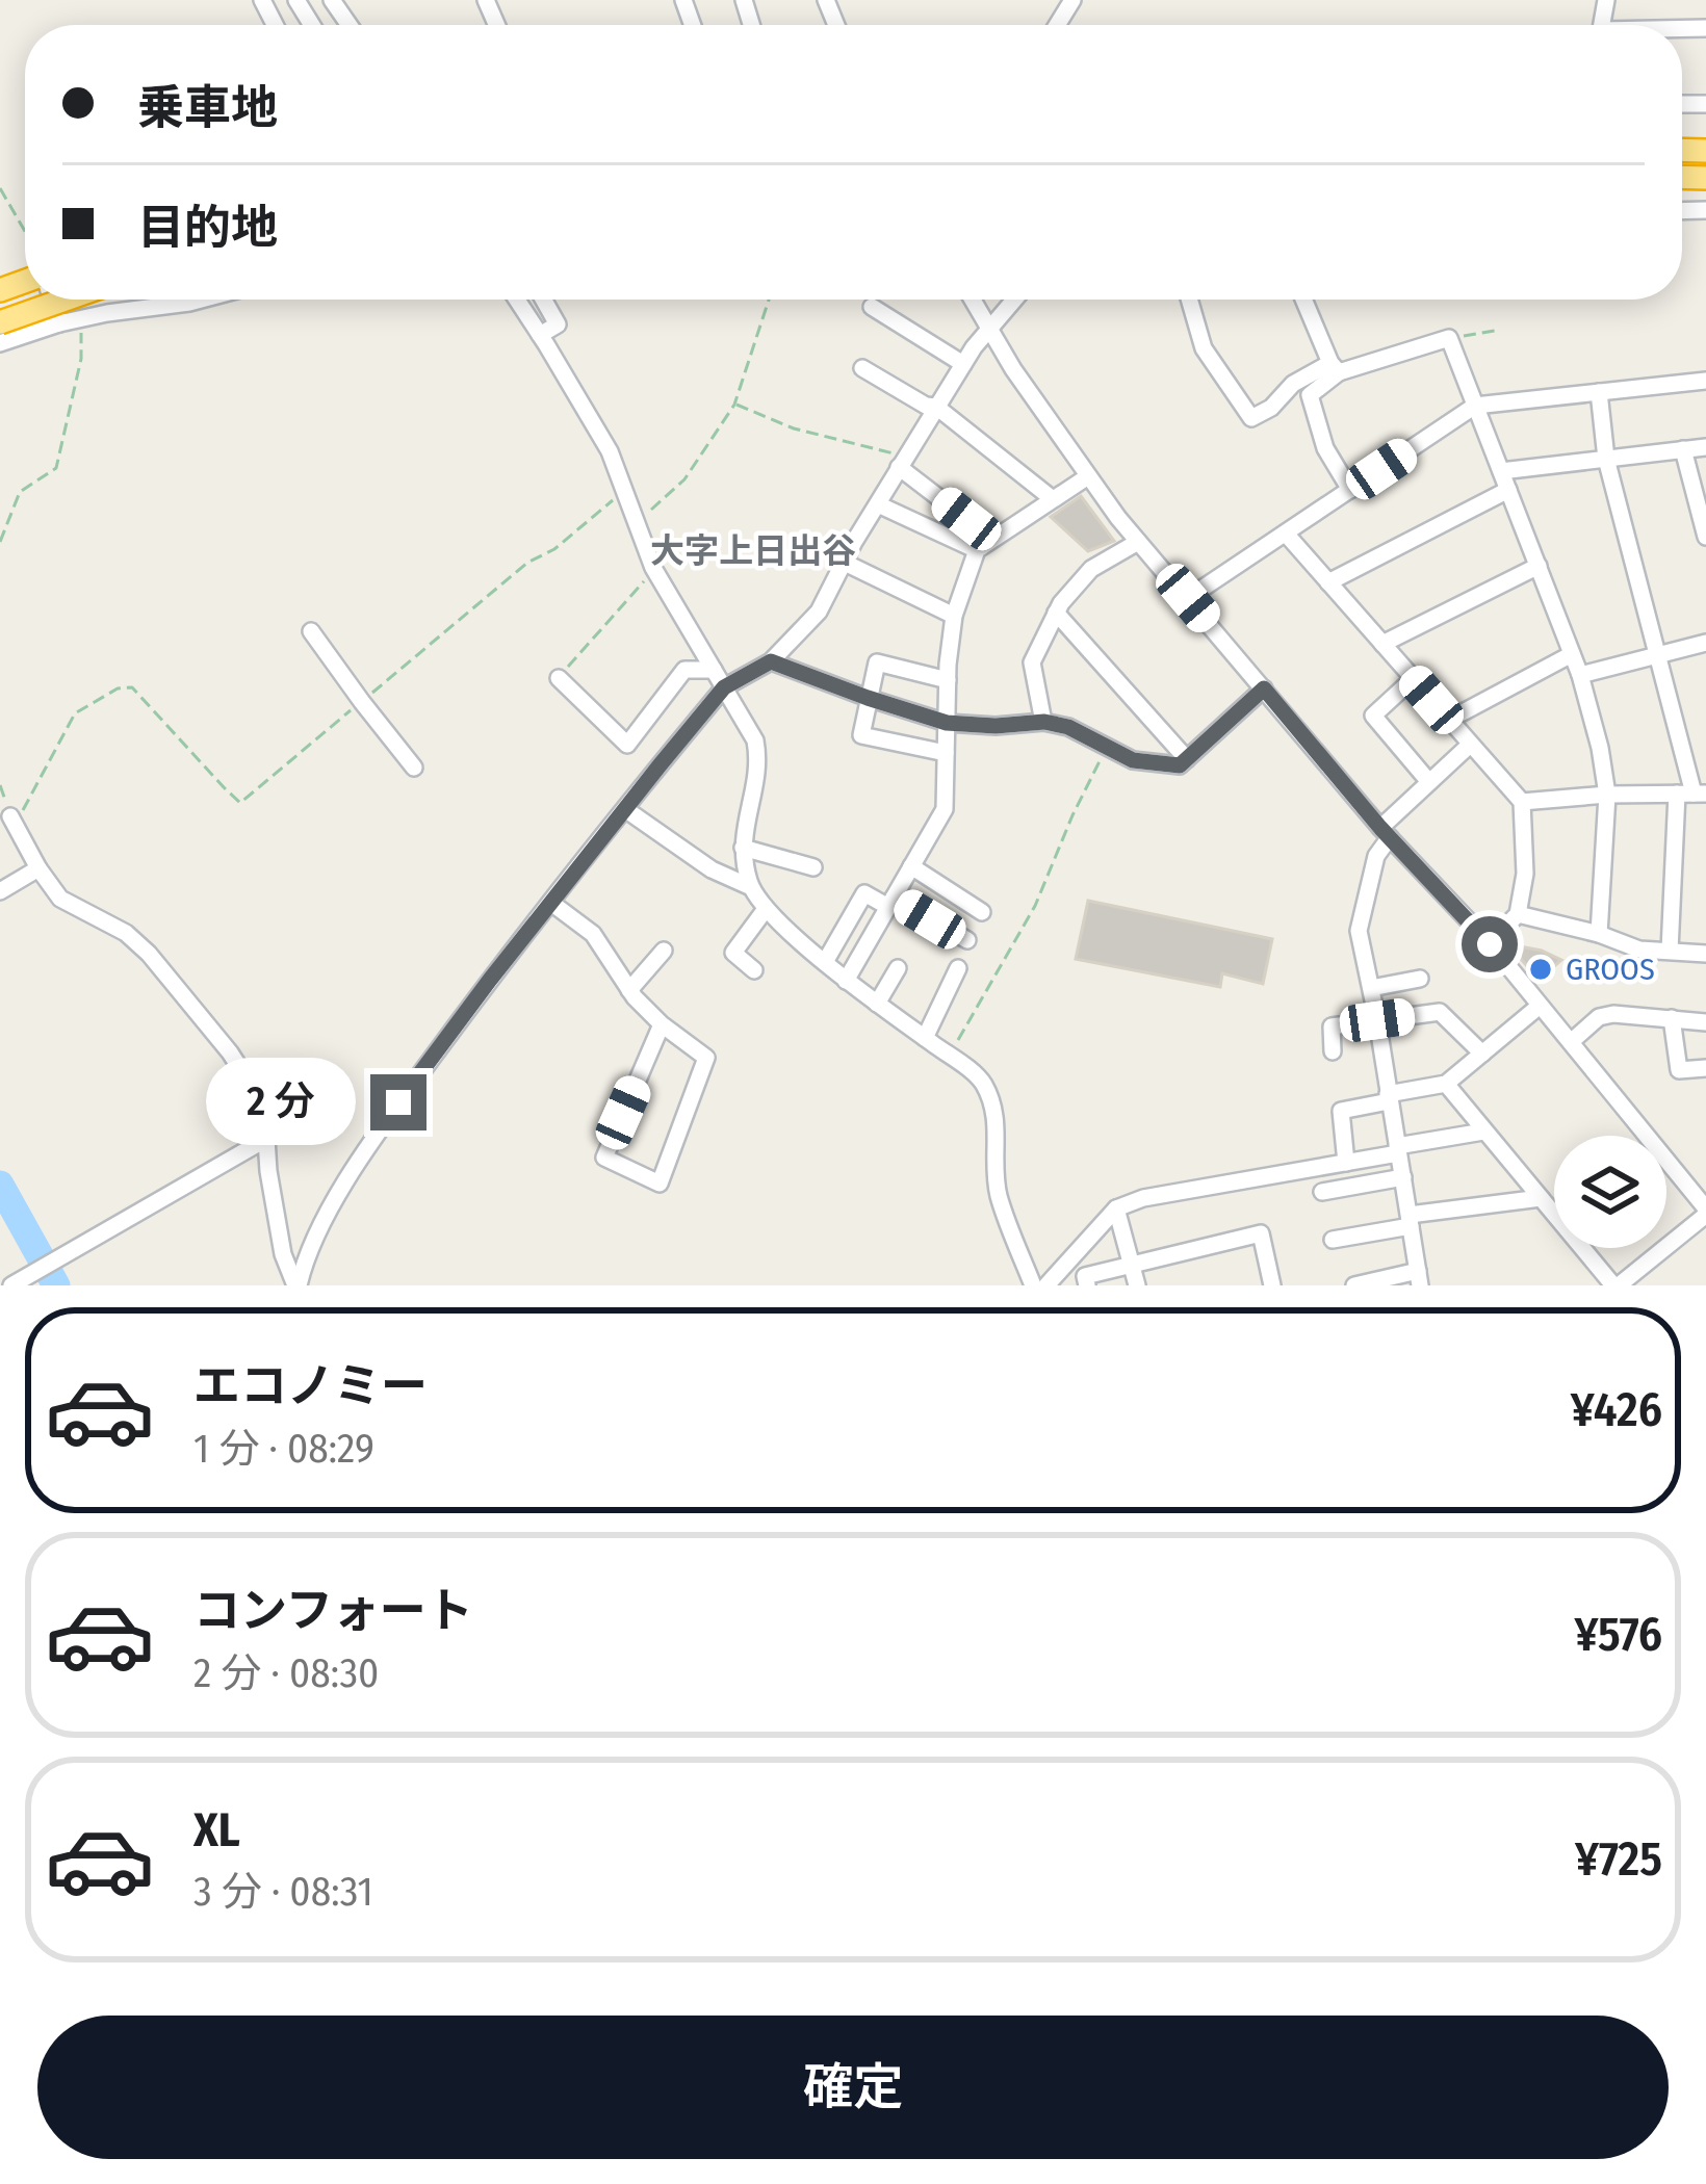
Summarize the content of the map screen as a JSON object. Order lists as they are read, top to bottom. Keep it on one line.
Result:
{"districts":["大字上日出谷"],"places":["GROOS"],"page":{"banner":["乗車地","目的地"],"bubble":"2 分","list":[{"name":"エコノミー","note":"1 分 · 08:29","value":"¥426"},{"name":"コンフォート","note":"2 分 · 08:30","value":"¥576"},{"name":"XL","note":"3 分 · 08:31","value":"¥725"}],"buttons":"確定"}}
